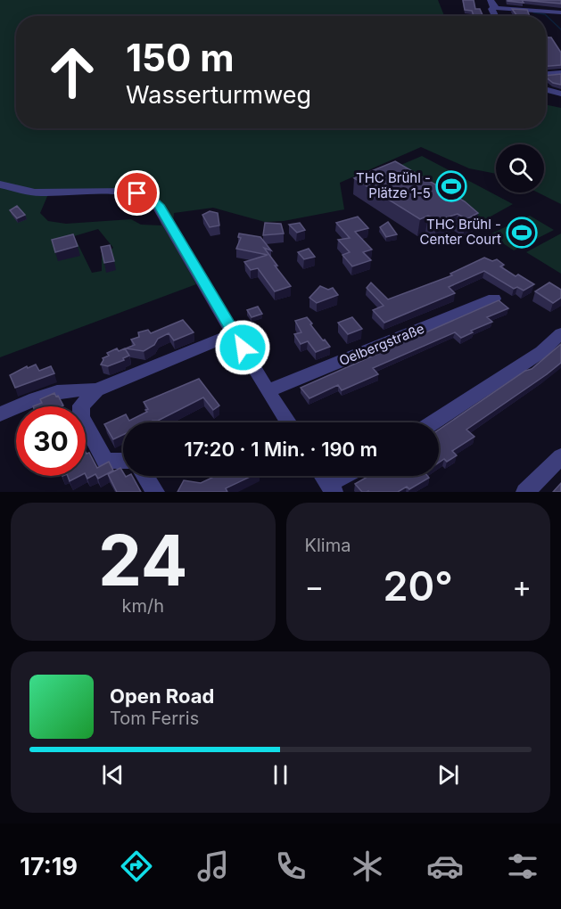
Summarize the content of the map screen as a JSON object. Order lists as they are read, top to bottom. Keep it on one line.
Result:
{"streets":{"street":["Oelbergstraße"]},"places":{"sports":["THC Brühl - Plätze 1-5","THC Brühl - Center Court"]},"page":{"turn":["150 m","Wasserturmweg"],"limit":"30","trip":"17:20 · 1 Min. · 190 m","tile":[["24","km/h"],"Klima"],"heat":["−","20°","+"],"song":["Open Road","Tom Ferris"],"tabs":"17:19"}}
